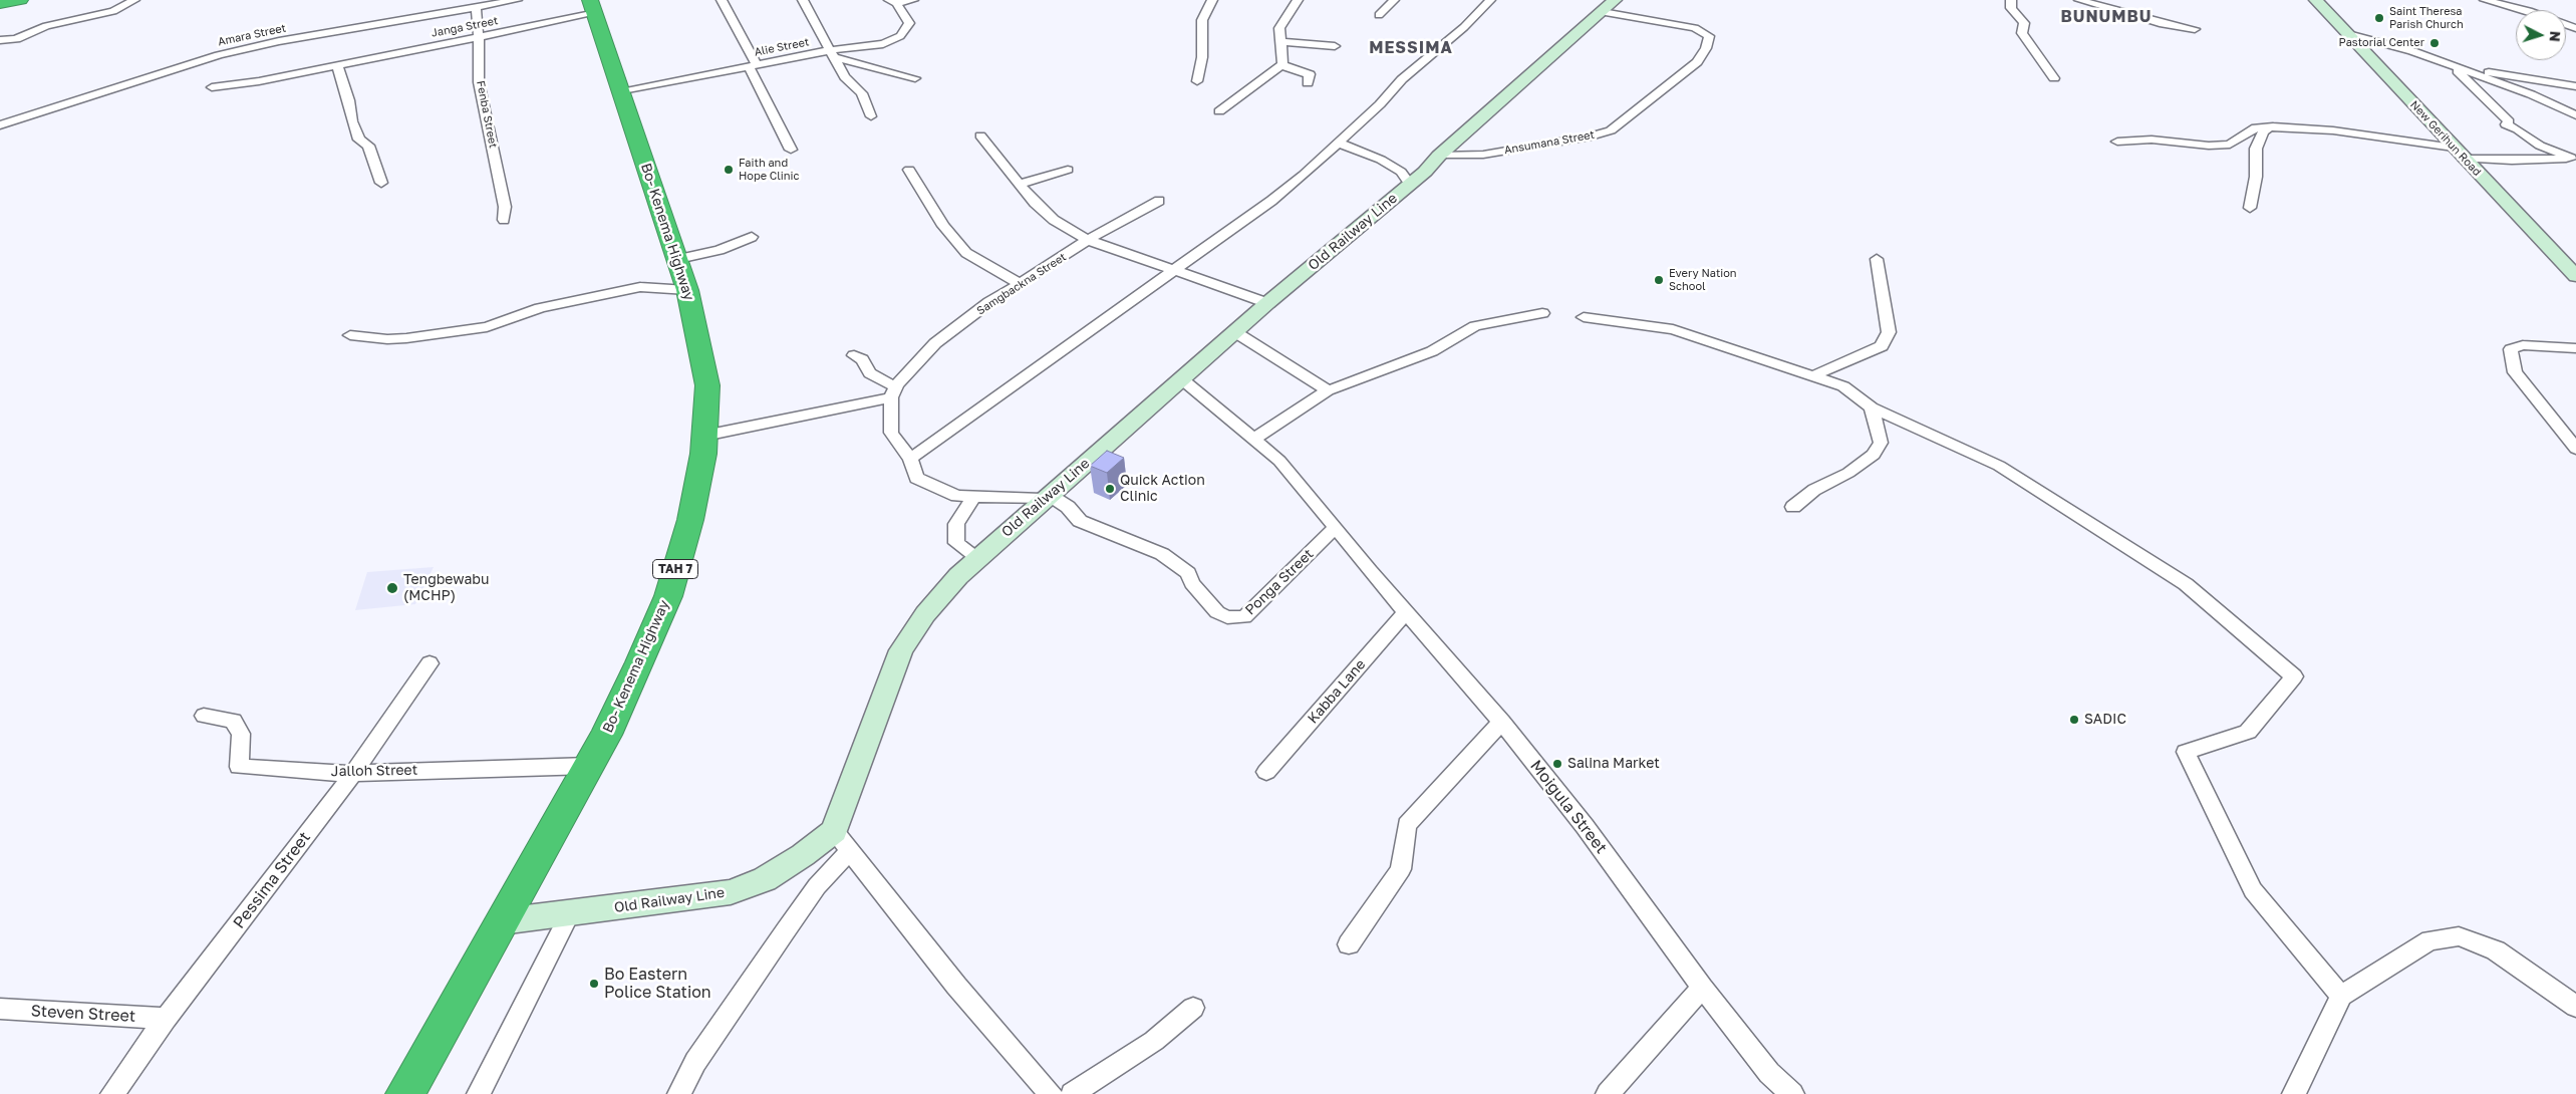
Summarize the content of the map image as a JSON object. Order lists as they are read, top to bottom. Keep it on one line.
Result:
{"streets":{"highway":["Bo- Kenema Highway","TAH 7"],"street":["Janga Street","Amara Street","Alie Street","Fenba Street","New Gerihun Road","Ansumana Street","Old Railway Line","Samgbackna Street","Ponga Street","Kabba Lane","Jalloh Street","Moigula Street","Pessima Street","Steven Street"]},"crossings":[["Janga Street","Fenba Street"],["Janga Street","Bo- Kenema Highway"],["Amara Street","Fenba Street"],["Alie Street","Bo- Kenema Highway"],["Ansumana Street","Old Railway Line"],["Bo- Kenema Highway","Old Railway Line"],["Bo- Kenema Highway","Jalloh Street"],["Old Railway Line","Ponga Street"],["Old Railway Line","Moigula Street"],["Ponga Street","Moigula Street"],["Kabba Lane","Moigula Street"],["Jalloh Street","Pessima Street"],["Pessima Street","Steven Street"]],"districts":["BUNUMBU","MESSIMA"],"places":["Saint Theresa Parish Church","Pastorial Center","Faith and Hope Clinic","Every Nation School","Quick Action Clinic","Tengbewabu (MCHP)","SADIC","Salina Market","Bo Eastern Police Station"],"north":"right"}
